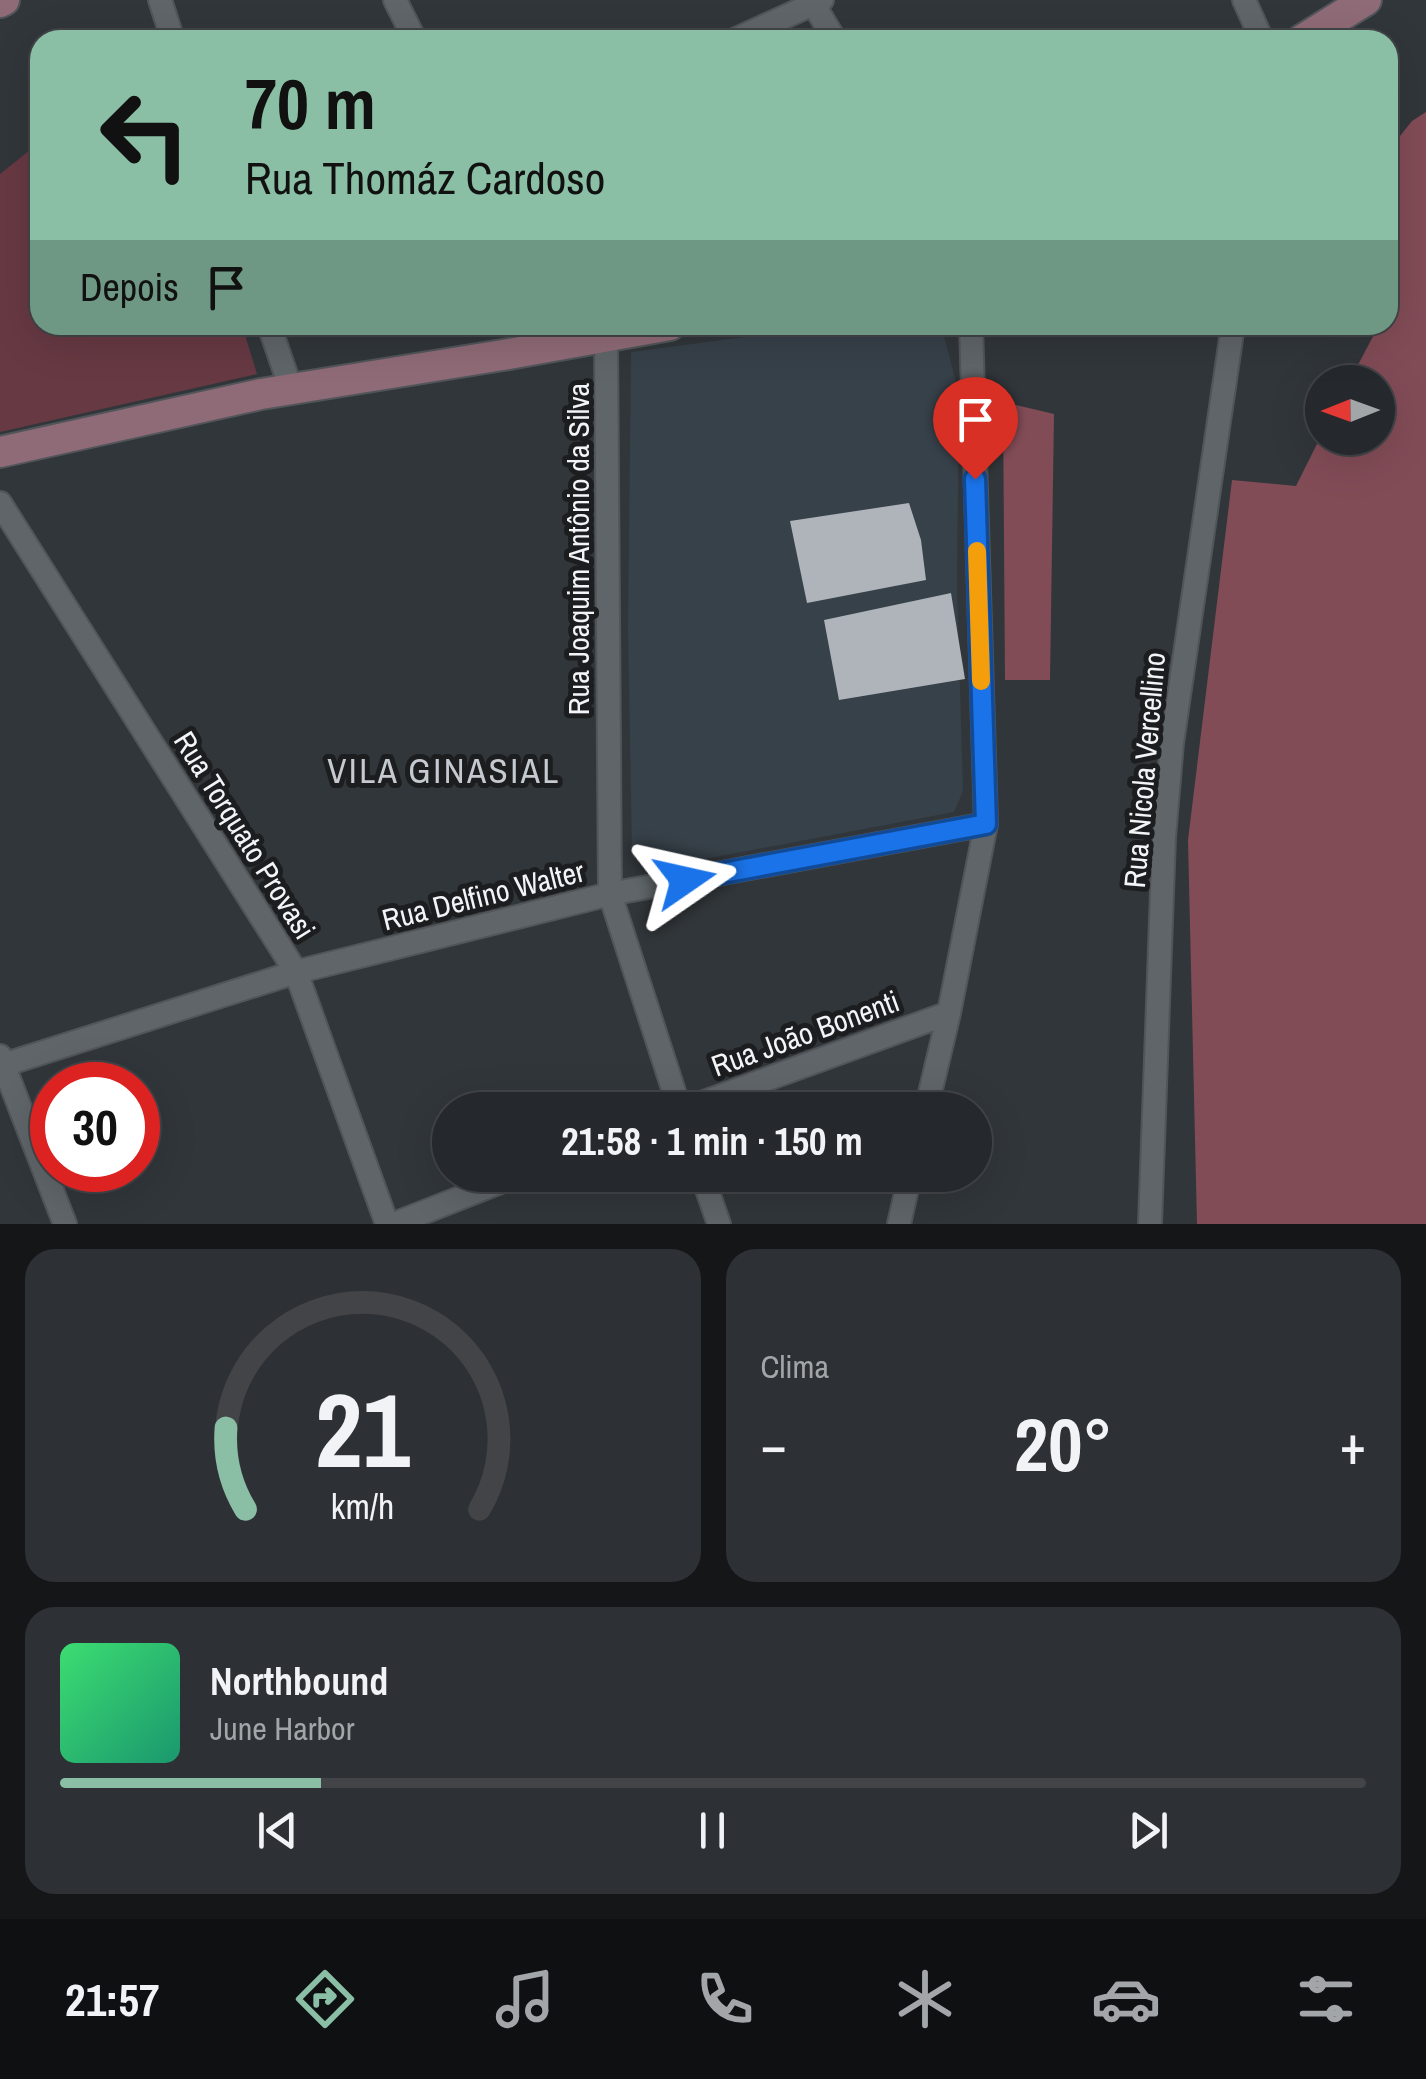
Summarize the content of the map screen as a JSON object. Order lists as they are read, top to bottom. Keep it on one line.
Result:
{"streets":{"street":["Rua Joaquim Antônio da Silva","Rua Nicola Vercellino","Rua Torquato Provasi","Rua Delfino Walter","Rua João Bonenti"]},"crossings":[["Rua Joaquim Antônio da Silva","Rua Delfino Walter"],["Rua Torquato Provasi","Rua Delfino Walter"]],"districts":["VILA GINASIAL"],"north":"left","page":{"turn":["70 m","Rua Thomáz Cardoso"],"then":"Depois","limit":"30","trip":"21:58 · 1 min · 150 m","tile":"Clima","heat":["−","20°","+"],"song":["Northbound","June Harbor"],"tabs":"21:57","gauge":["21","km/h"]}}
